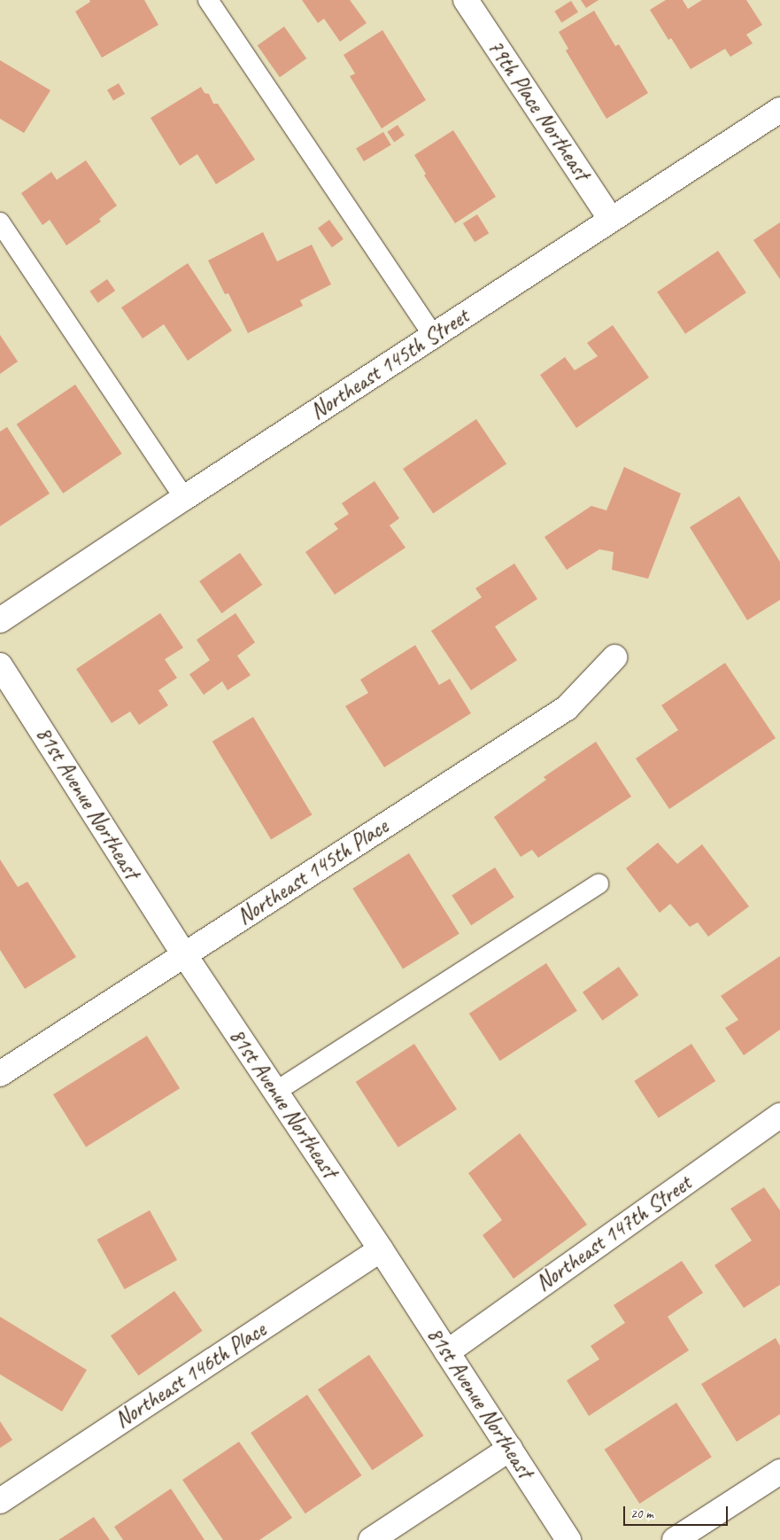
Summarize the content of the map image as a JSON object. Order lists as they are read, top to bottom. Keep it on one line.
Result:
{"streets":{"street":["79th Place Northeast","Northeast 145th Street","81st Avenue Northeast","Northeast 145th Place","Northeast 147th Street","Northeast 146th Place"]},"crossings":[["79th Place Northeast","Northeast 145th Street"],["81st Avenue Northeast","Northeast 145th Place"],["81st Avenue Northeast","Northeast 147th Street"],["81st Avenue Northeast","Northeast 146th Place"]],"scale_bar":"20 m"}
